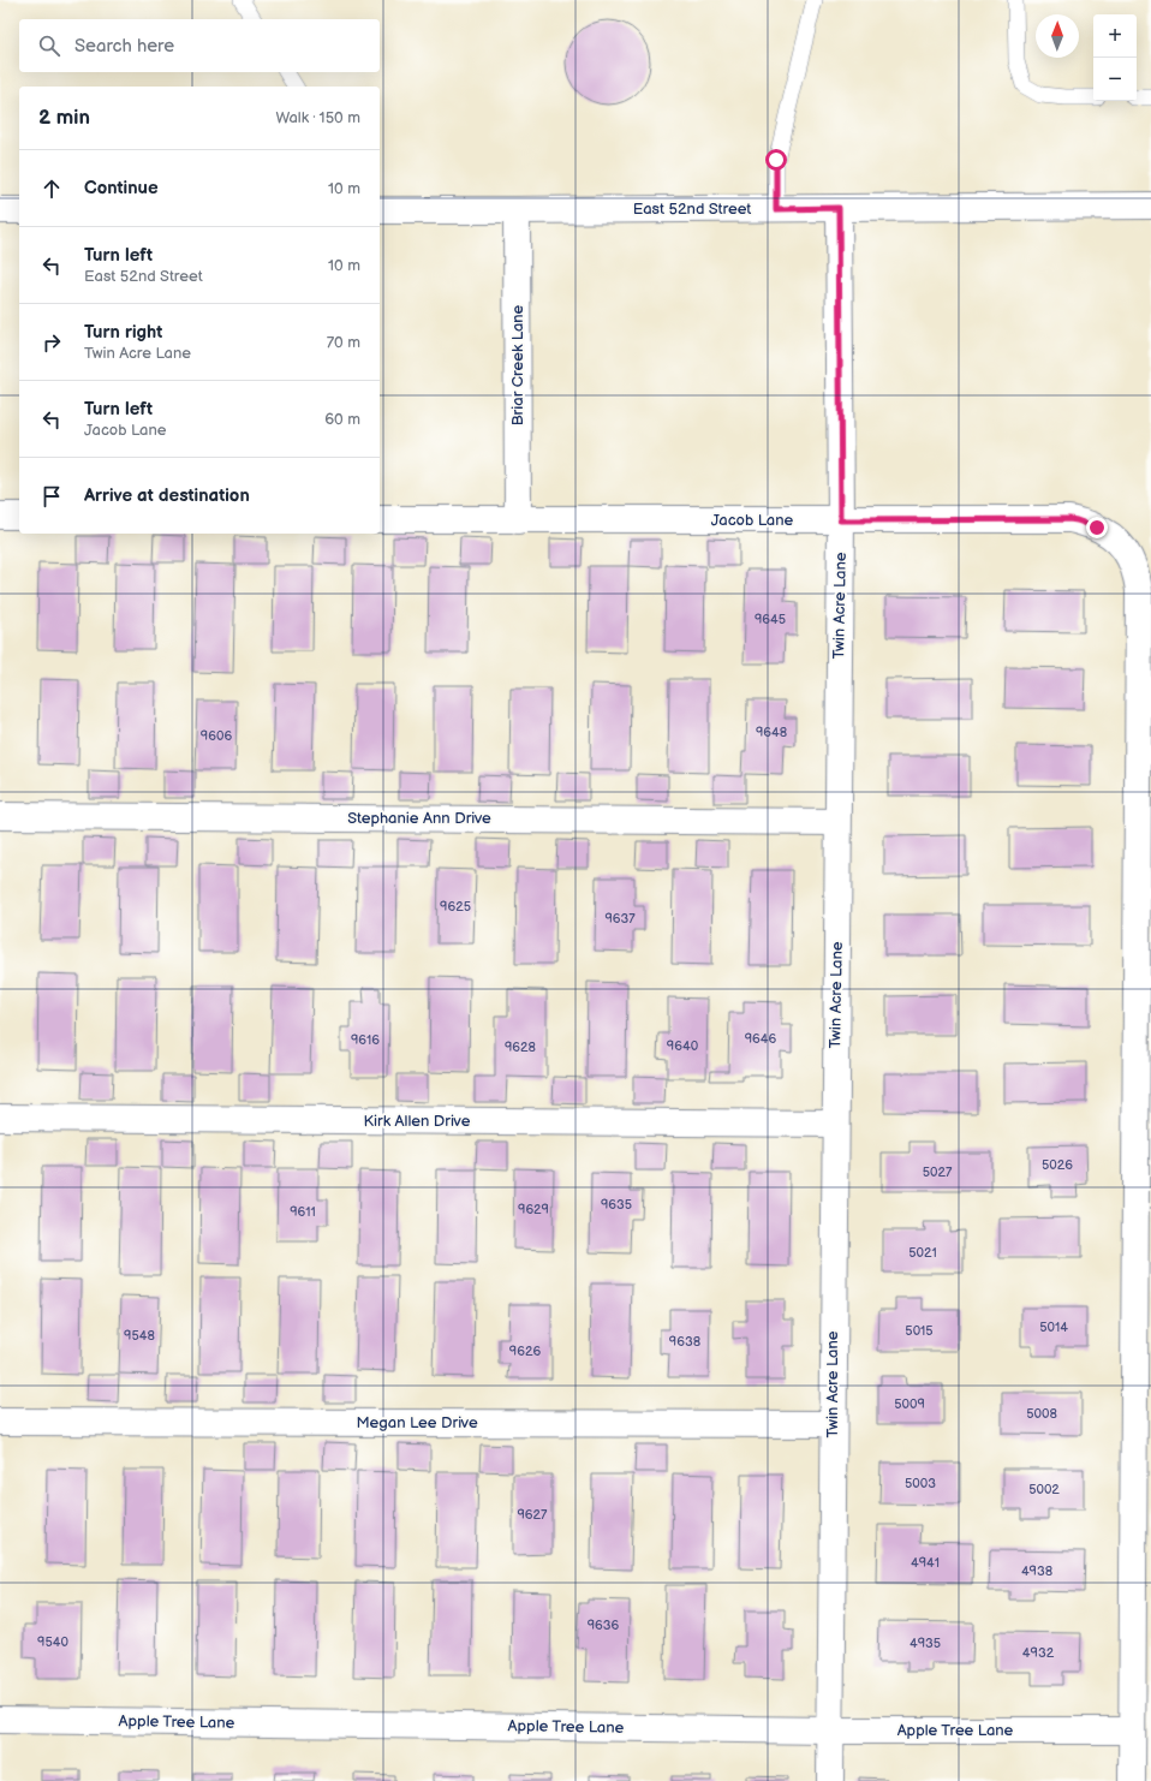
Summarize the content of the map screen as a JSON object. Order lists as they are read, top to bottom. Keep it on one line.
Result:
{"streets":{"street":["East 52nd Street","Briar Creek Lane","Jacob Lane","Twin Acre Lane","Stephanie Ann Drive","Kirk Allen Drive","Megan Lee Drive","Apple Tree Lane"]},"crossings":[["East 52nd Street","Briar Creek Lane"],["East 52nd Street","Twin Acre Lane"],["Briar Creek Lane","Jacob Lane"],["Jacob Lane","Twin Acre Lane"],["Jacob Lane","Apple Tree Lane"],["Twin Acre Lane","Stephanie Ann Drive"],["Twin Acre Lane","Kirk Allen Drive"],["Twin Acre Lane","Megan Lee Drive"],["Twin Acre Lane","Apple Tree Lane"]],"house_numbers":["9645","9648","9606","9625","9637","9646","9616","9640","9628","5026","5027","9635","9629","9611","5021","5014","5015","9548","9638","9626","5009","5008","5003","5002","9627","4941","4938","9636","9540","4935","4932"],"north":"top","page":{"map_buttons":["+","−"],"search":"Search here","heading":["2 min","Walk · 150 m"],"list":[["Continue","10 m"],["Turn left","East 52nd Street","10 m"],["Turn right","Twin Acre Lane","70 m"],["Turn left","Jacob Lane","60 m"],"Arrive at destination"]}}
